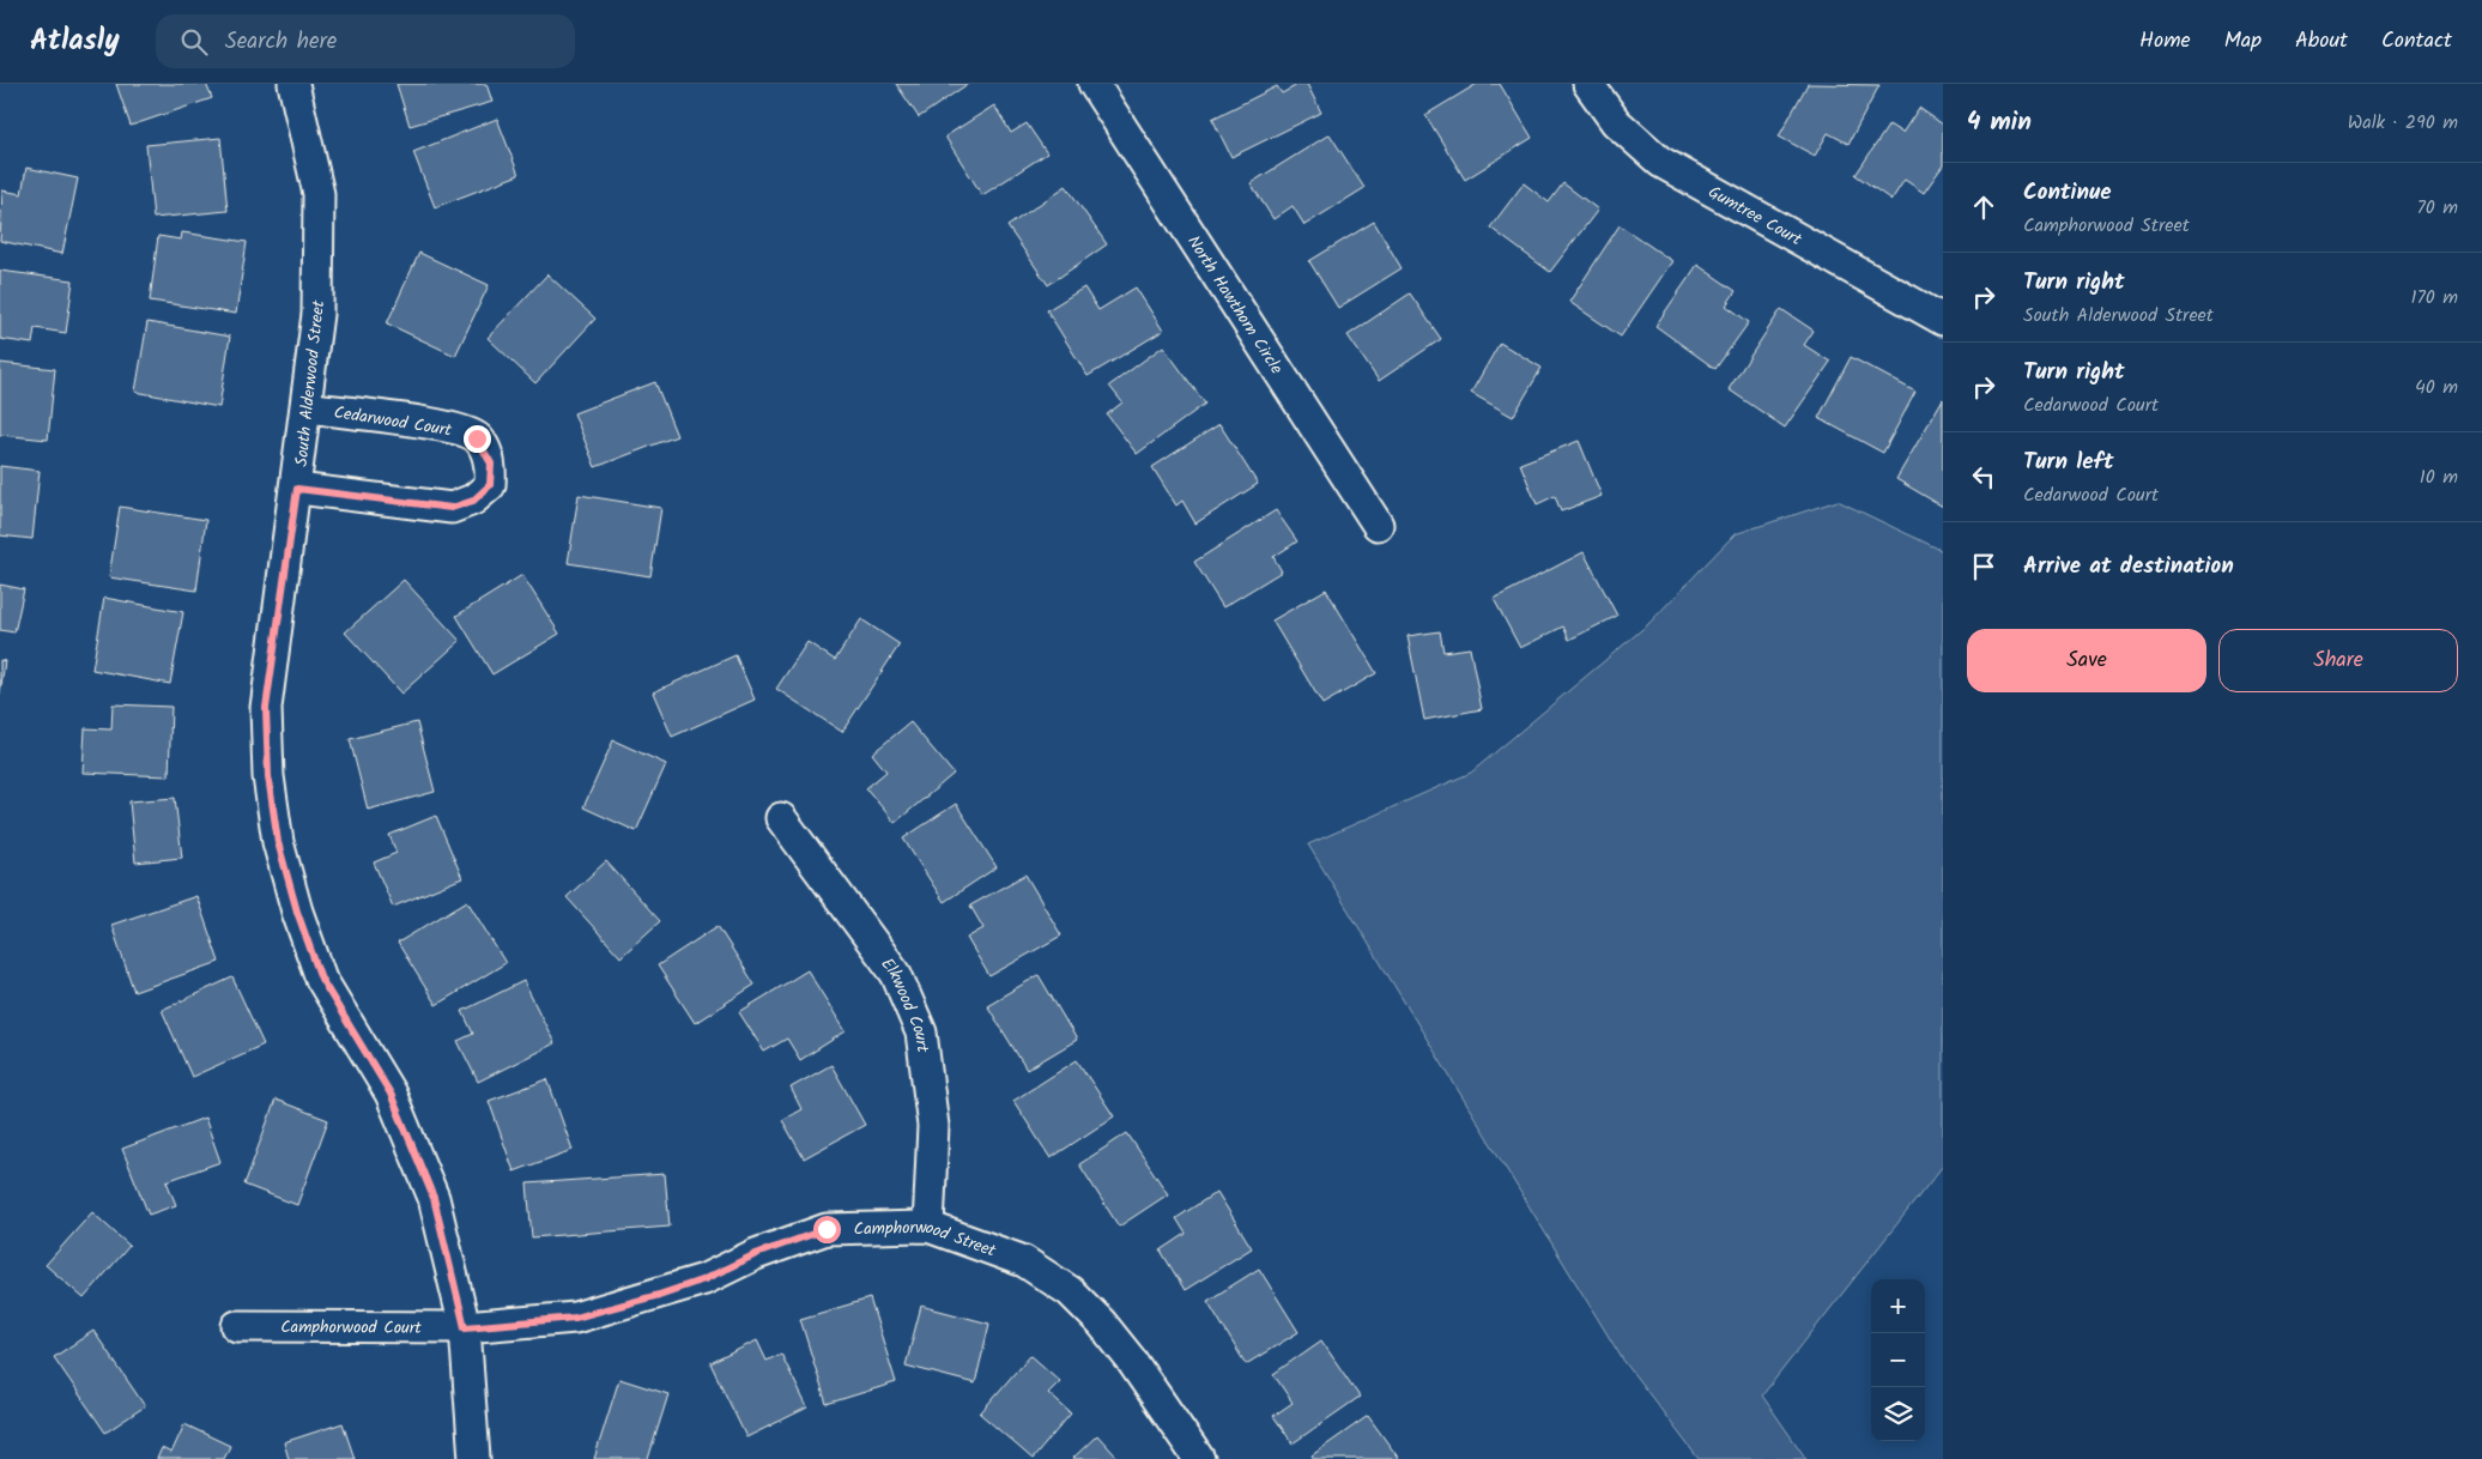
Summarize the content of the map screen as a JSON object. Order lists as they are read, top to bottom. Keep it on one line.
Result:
{"streets":{"street":["Gumtree Court","North Hawthorn Circle","South Alderwood Street","Cedarwood Court","Elkwood Court","Camphorwood Street","Camphorwood Court"]},"crossings":[["South Alderwood Street","Cedarwood Court"],["South Alderwood Street","Camphorwood Street"],["South Alderwood Street","Camphorwood Court"],["Elkwood Court","Camphorwood Street"],["Camphorwood Street","Camphorwood Court"]],"page":{"header":"Atlasly","search":"Search here","nav":["Home","Map","About","Contact"],"heading":["4 min","Walk · 290 m"],"list":[["Continue","Camphorwood Street","70 m"],["Turn right","South Alderwood Street","170 m"],["Turn right","Cedarwood Court","40 m"],["Turn left","Cedarwood Court","10 m"],"Arrive at destination"],"buttons":["Save","Share"],"map_buttons":["+","−"]}}
